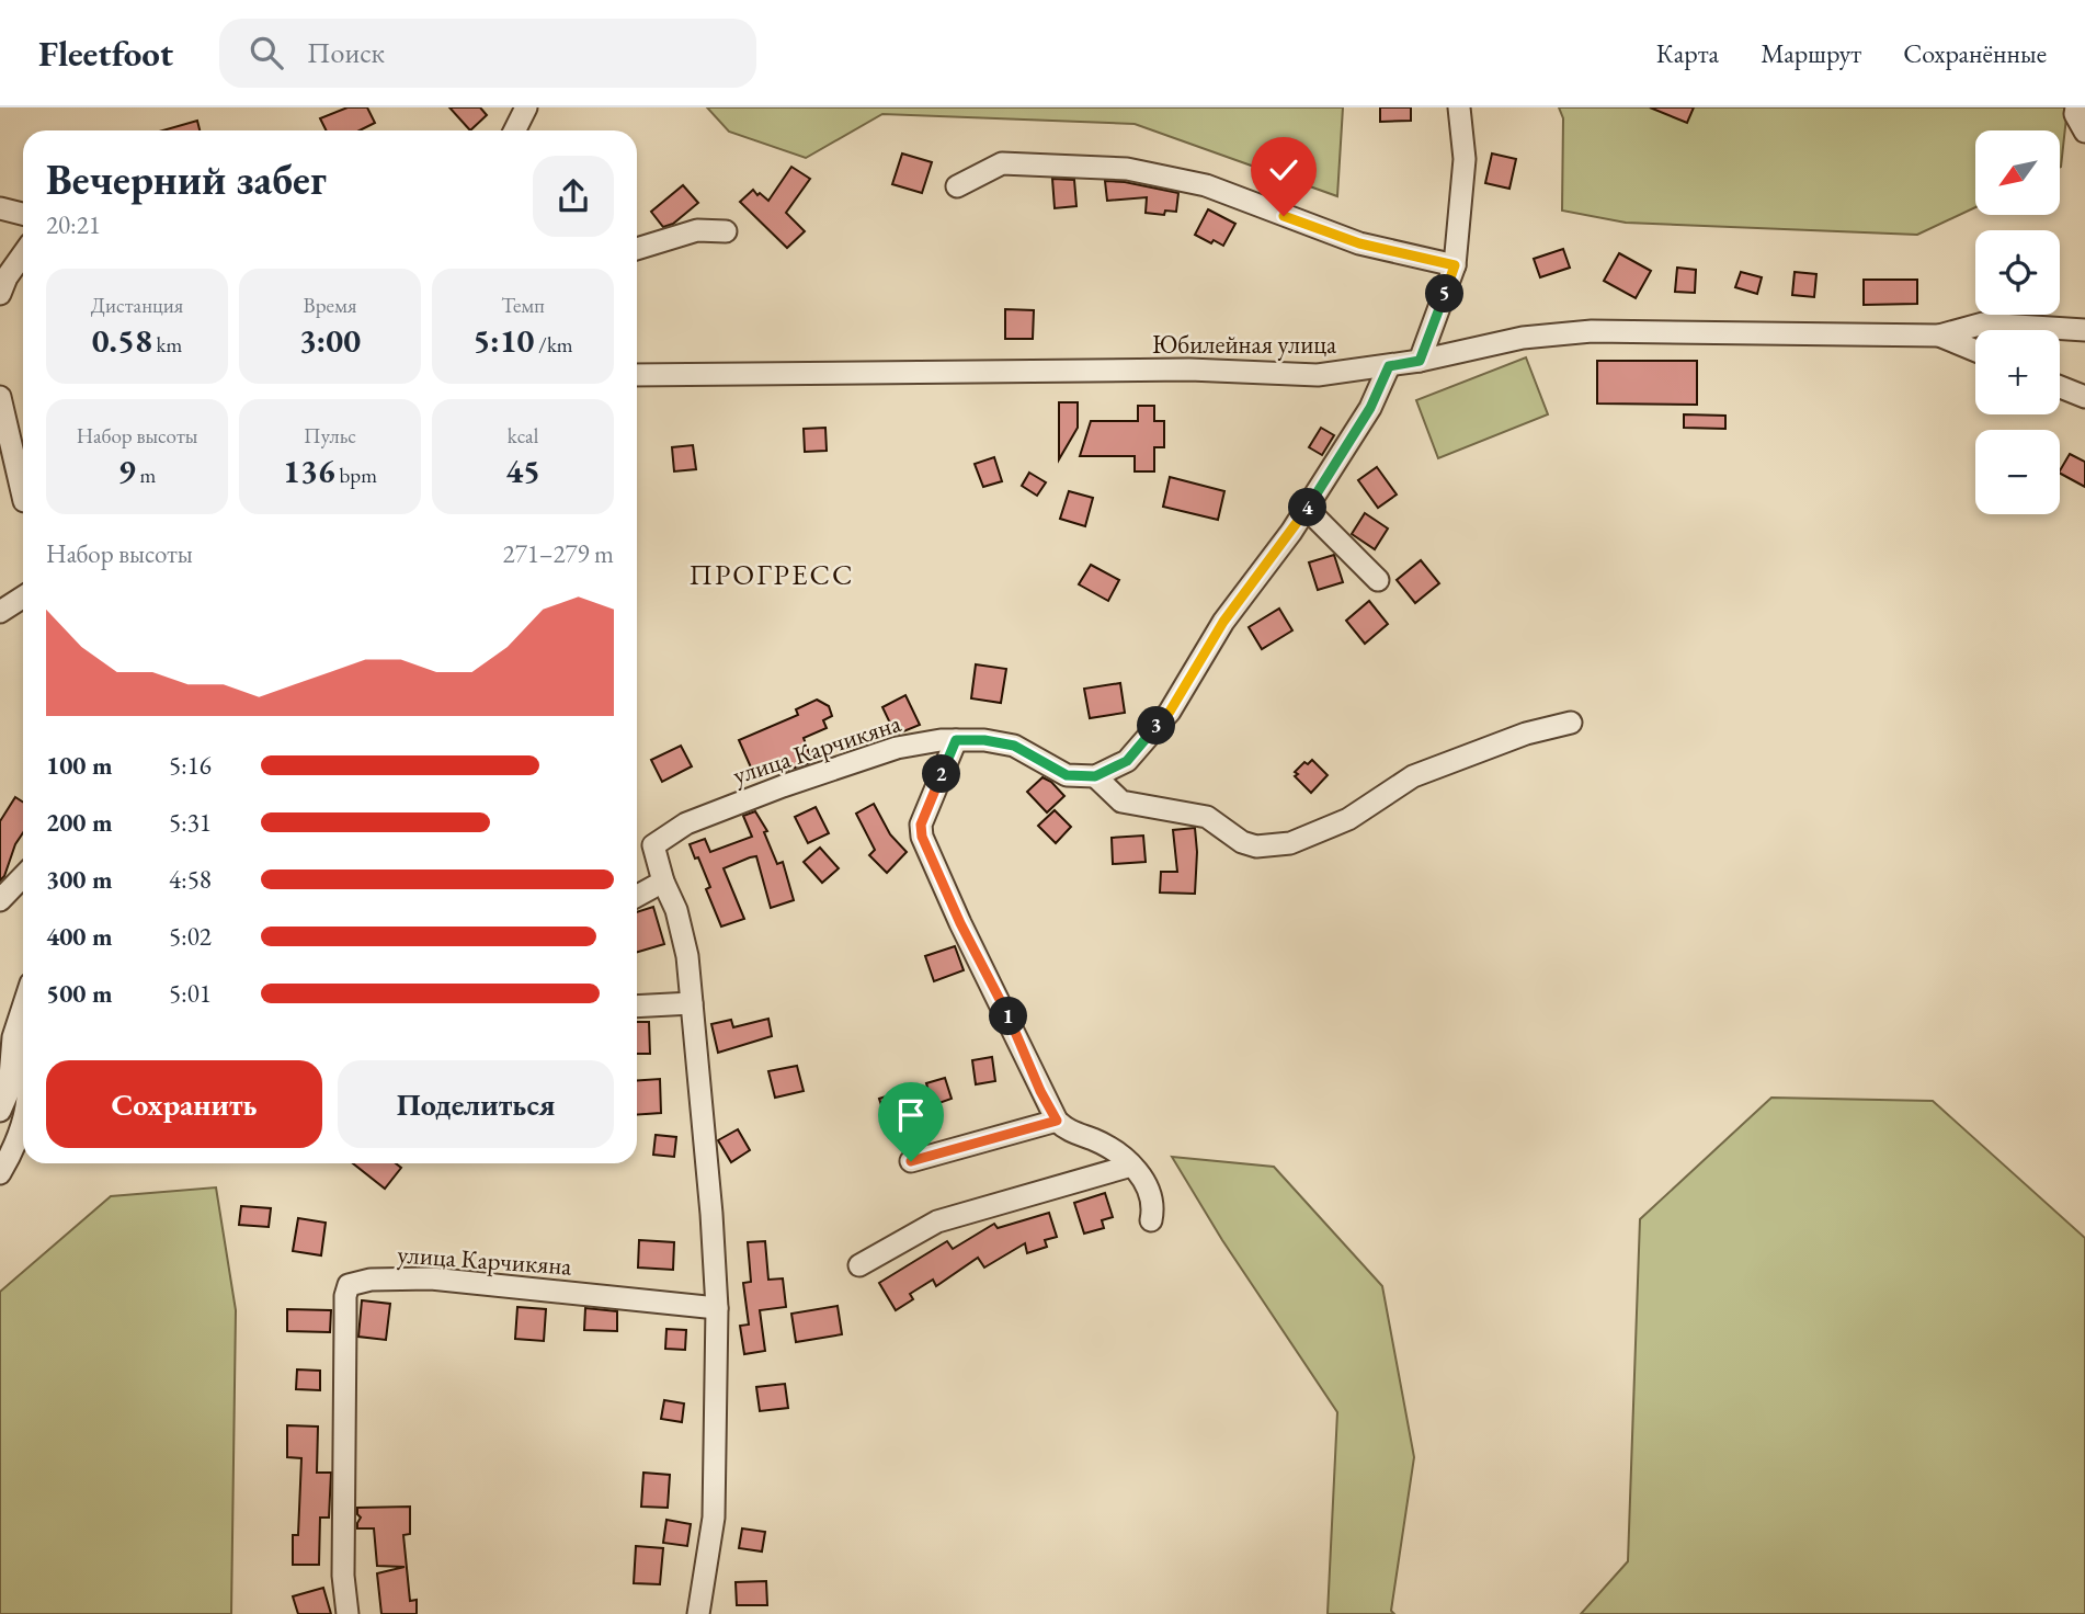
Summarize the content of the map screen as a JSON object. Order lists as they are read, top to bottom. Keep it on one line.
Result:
{"streets":{"street":["Юбилейная улица","улица Карчикяна"]},"districts":["ПРОГРЕСС"],"north":"bottom left","page":{"header":"Fleetfoot","search":"Поиск","nav":["Карта","Маршрут","Сохранённые"],"map_buttons":["+","−"],"heading":["Вечерний забег","20:21"],"stats":[["Дистанция","0.58 km"],["Время","3:00"],["Темп","5:10 /km"],["Набор высоты","9 m"],["Пульс","136 bpm"],["kcal","45"]],"pins":["5","4","3","2","1"],"chart":["Набор высоты","271–279 m"],"list":[{"name":"100 m","note":"5:16"},{"name":"200 m","note":"5:31"},{"name":"300 m","note":"4:58"},{"name":"400 m","note":"5:02"},{"name":"500 m","note":"5:01"}],"buttons":["Сохранить","Поделиться"]}}
